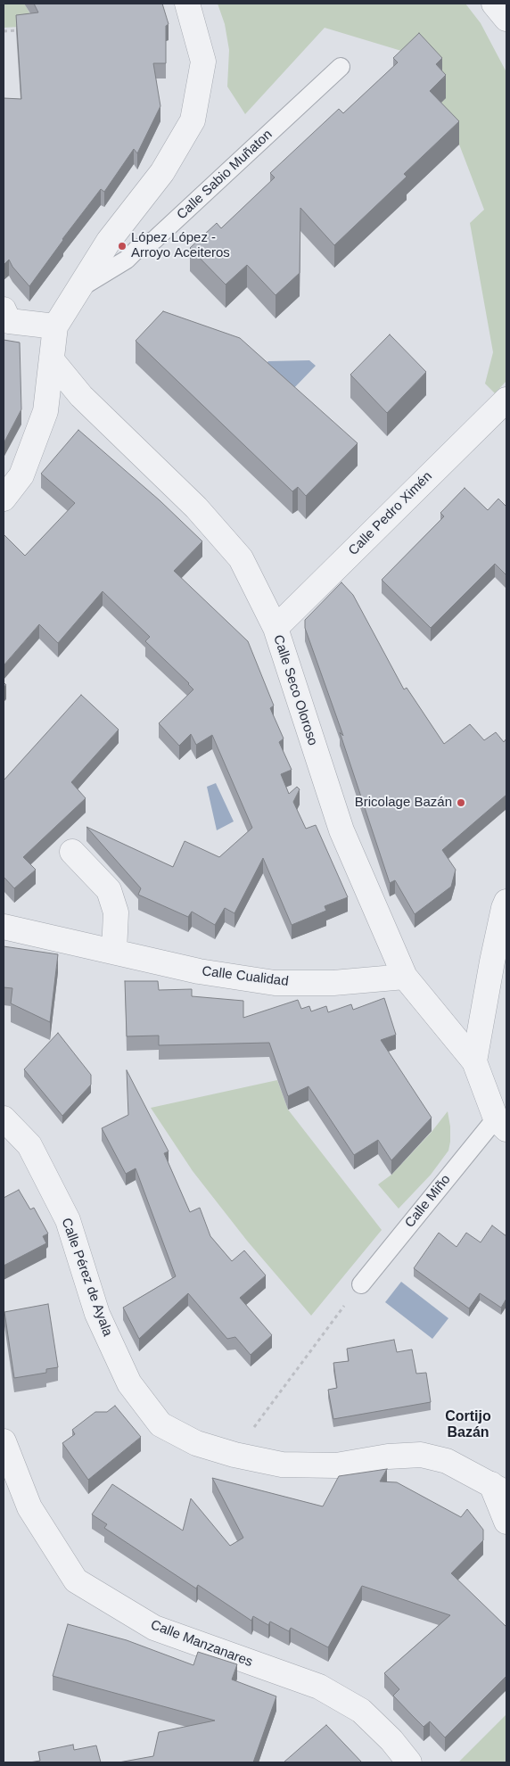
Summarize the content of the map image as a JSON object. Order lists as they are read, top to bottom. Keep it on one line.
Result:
{"streets":{"street":["Calle Pedro Ximén","Calle Seco Oloroso","Calle Cualidad","Calle Pérez de Ayala","Calle Manzanares"],"lane":["Calle Sabio Muñaton","Calle Miño"]},"crossings":[["Calle Pedro Ximén","Calle Seco Oloroso"],["Calle Seco Oloroso","Calle Cualidad"]],"districts":["Cortijo Bazán"],"places":["López López - Arroyo Aceiteros","Bricolage Bazán"]}
